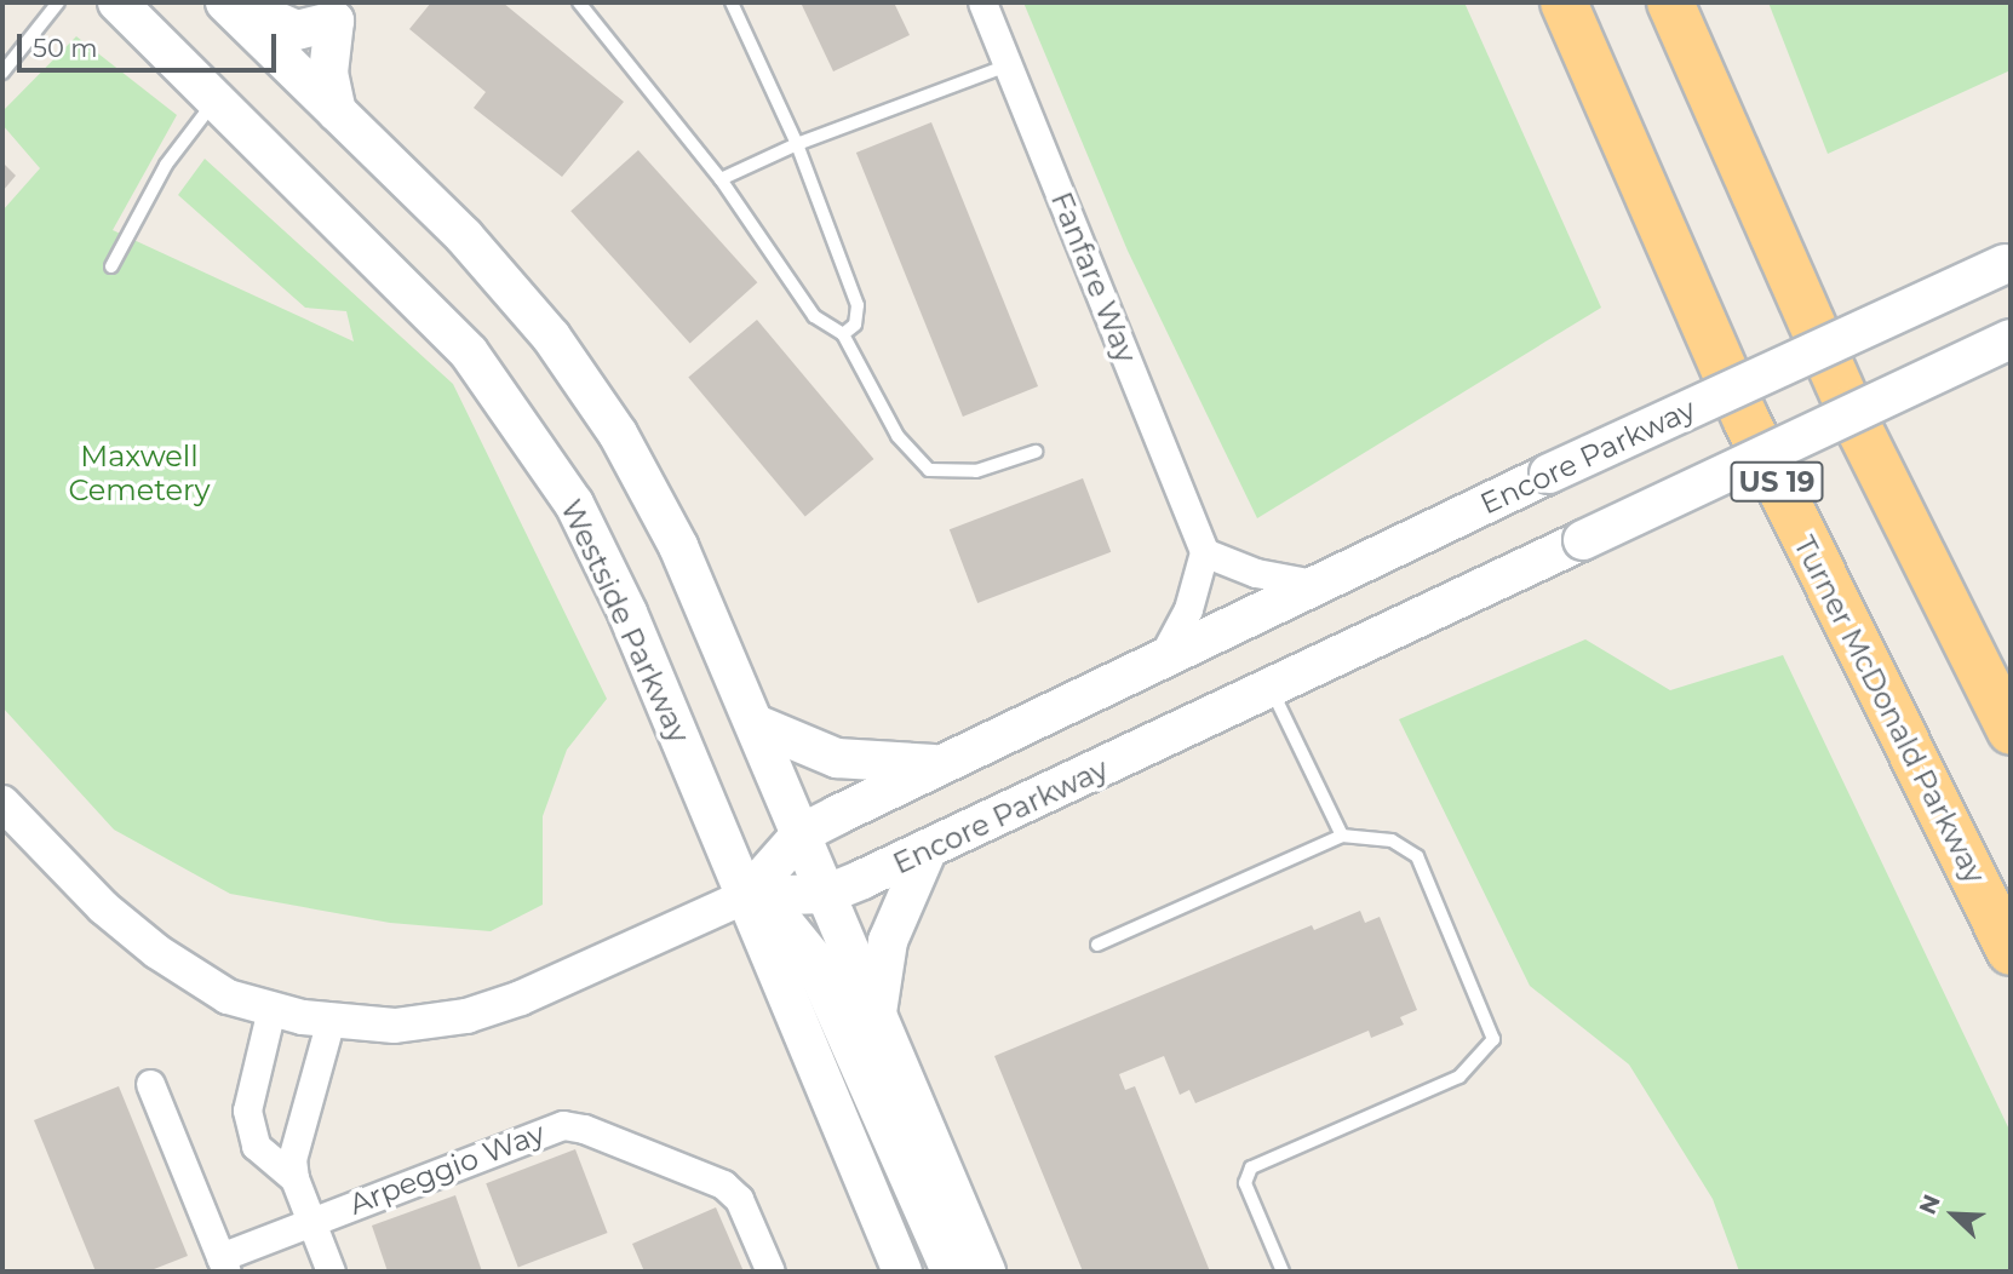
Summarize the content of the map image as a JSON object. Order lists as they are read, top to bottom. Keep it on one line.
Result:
{"streets":{"highway":["US 19","Turner McDonald Parkway"],"main road":["Encore Parkway","Westside Parkway"],"street":["Fanfare Way","Arpeggio Way"]},"crossings":[["Encore Parkway","Westside Parkway"]],"parks":["Maxwell Cemetery"],"scale_bar":"50 m","north":"top left"}
